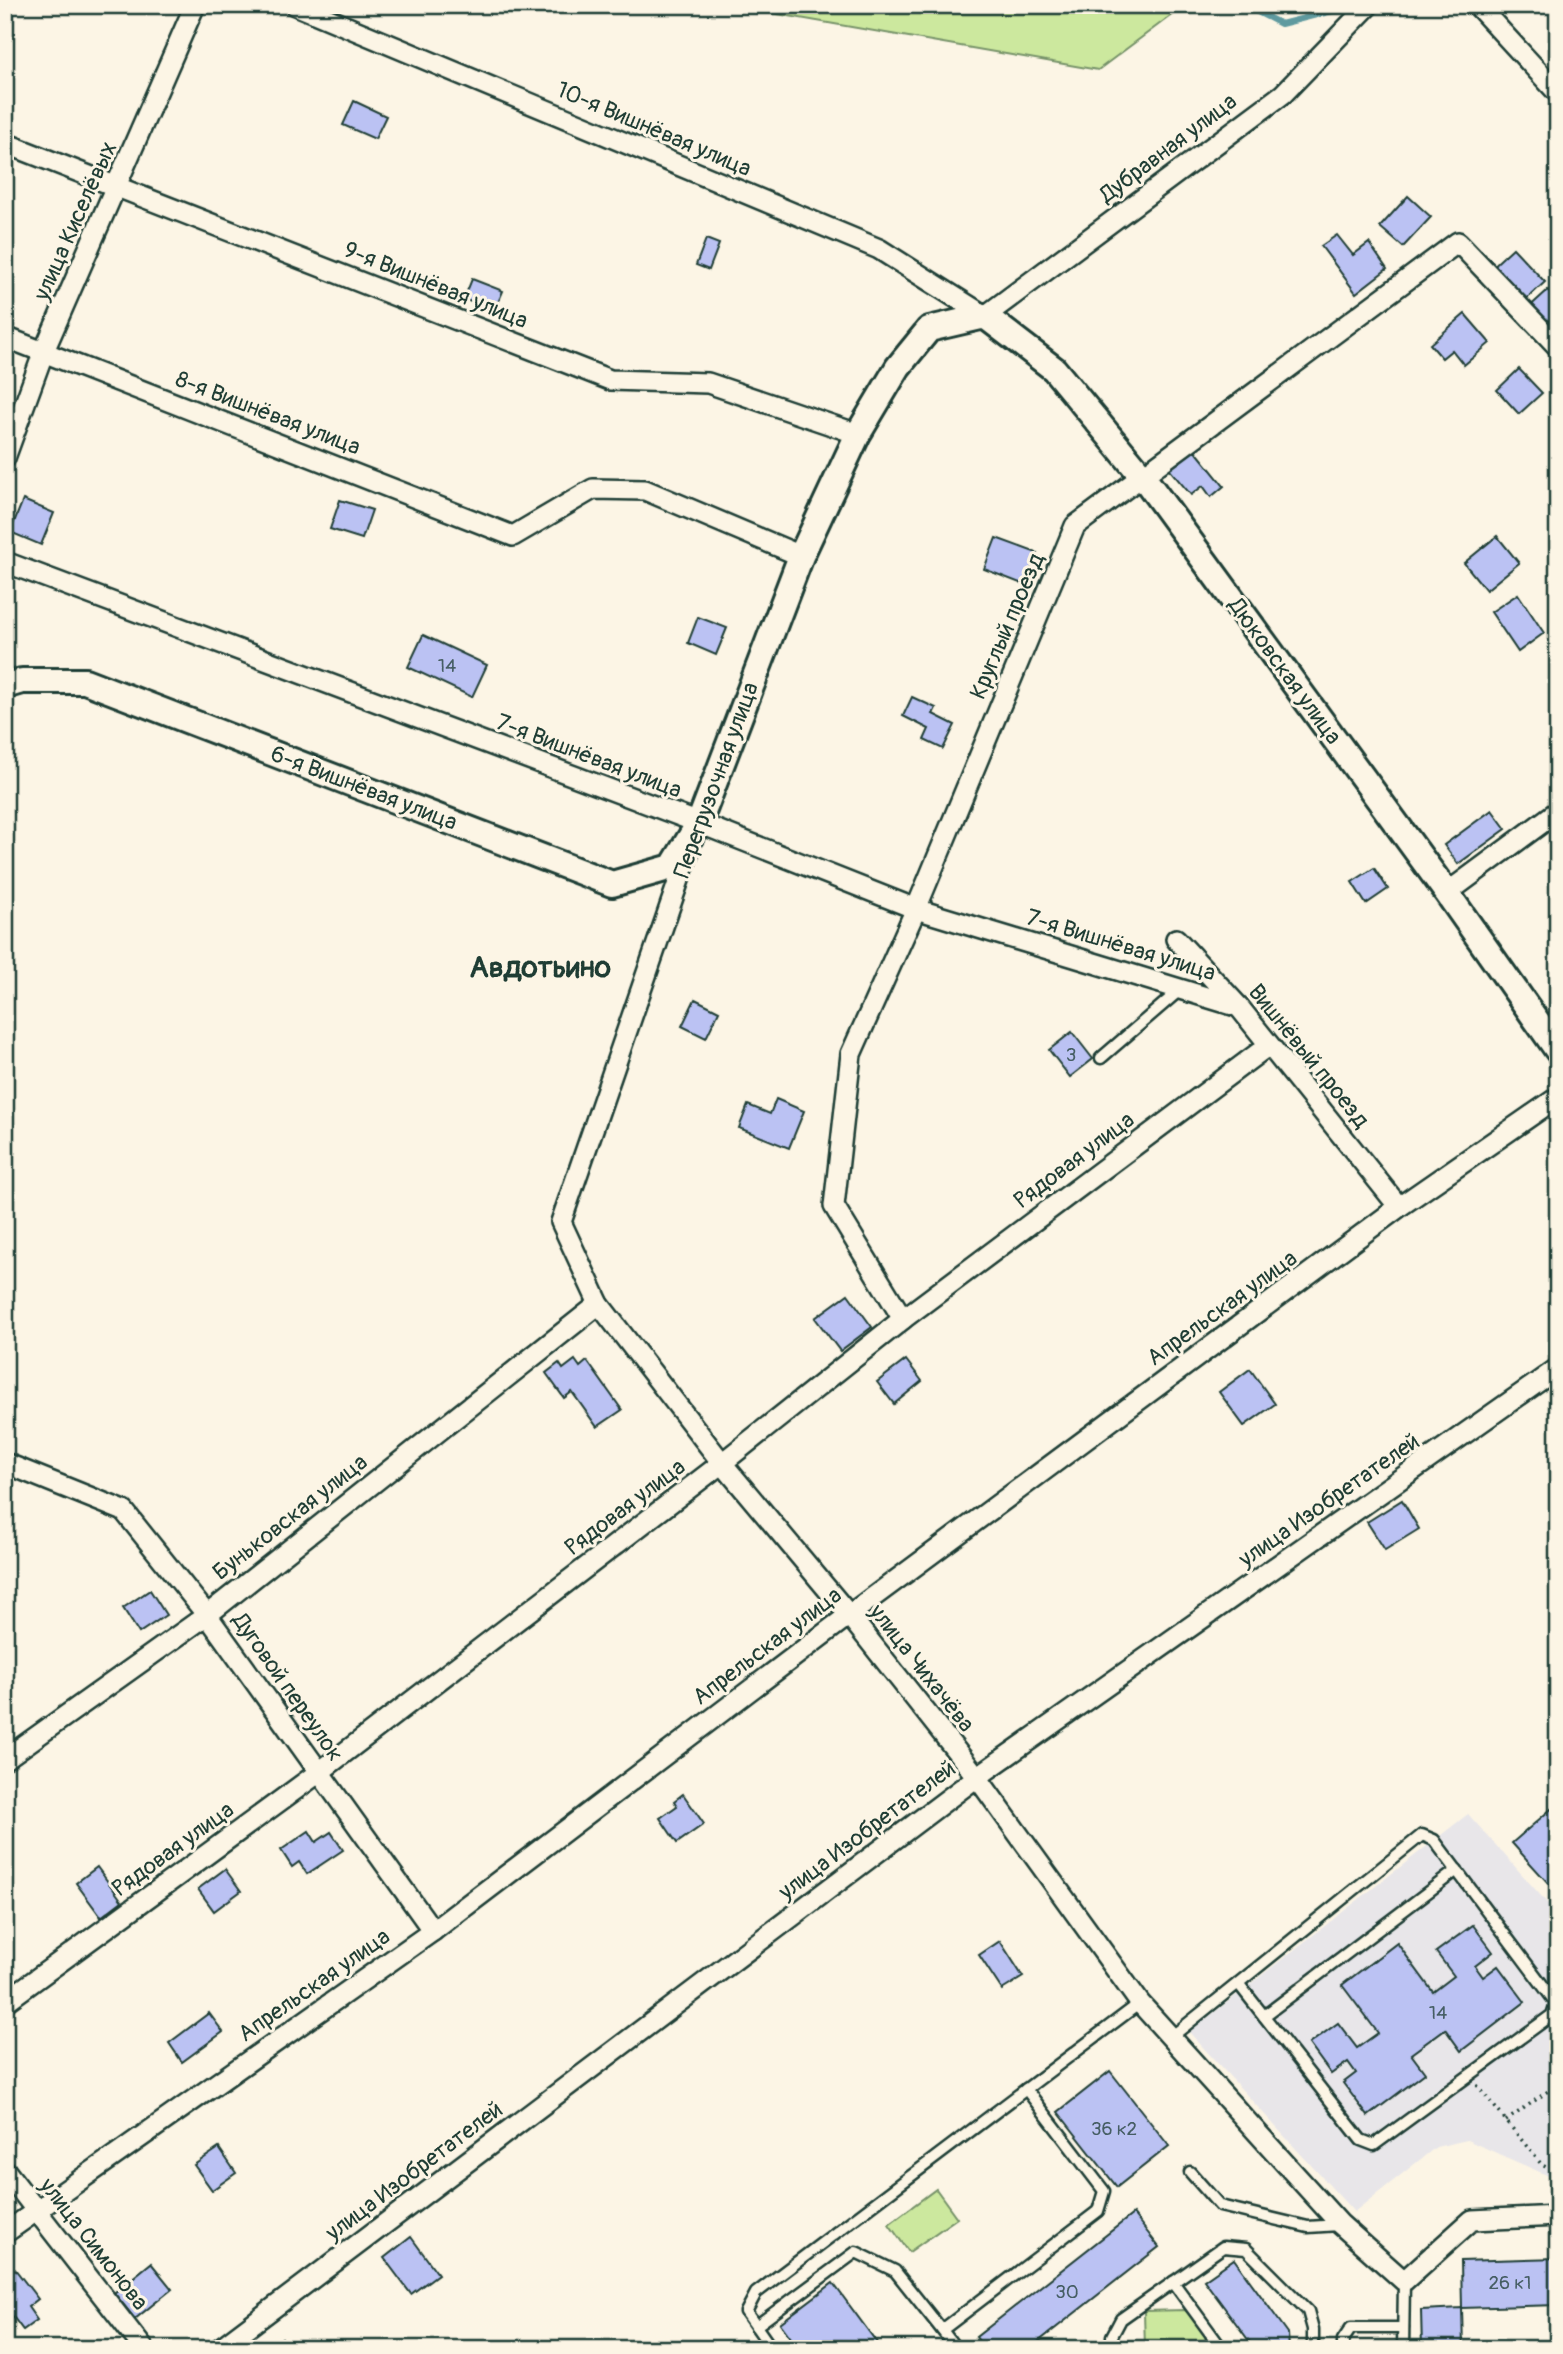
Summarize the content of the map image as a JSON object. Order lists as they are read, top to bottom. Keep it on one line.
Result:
{"streets":{"street":["10-я Вишнёвая улица","Дубравная улица","улица Киселёвых","9-я Вишнёвая улица","8-я Вишнёвая улица","Круглый проезд","Дюковская улица","7-я Вишнёвая улица","Перегрузочная улица","6-я Вишнёвая улица","Вишнёвый проезд","Рядовая улица","Апрельская улица","улица Изобретателей","Буньковская улица","улица Чихачёва","Дуговой переулок","улица Симонова"]},"crossings":[["10-я Вишнёвая улица","Дубравная улица"],["10-я Вишнёвая улица","Дюковская улица"],["10-я Вишнёвая улица","Перегрузочная улица"],["Дубравная улица","Дюковская улица"],["Дубравная улица","Перегрузочная улица"],["улица Киселёвых","9-я Вишнёвая улица"],["улица Киселёвых","8-я Вишнёвая улица"],["9-я Вишнёвая улица","Перегрузочная улица"],["8-я Вишнёвая улица","Перегрузочная улица"],["Круглый проезд","Дюковская улица"],["Круглый проезд","7-я Вишнёвая улица"],["Круглый проезд","Рядовая улица"],["Дюковская улица","Перегрузочная улица"],["7-я Вишнёвая улица","Перегрузочная улица"],["7-я Вишнёвая улица","6-я Вишнёвая улица"],["7-я Вишнёвая улица","Вишнёвый проезд"],["Перегрузочная улица","6-я Вишнёвая улица"],["Перегрузочная улица","Буньковская улица"],["Перегрузочная улица","улица Чихачёва"],["Вишнёвый проезд","Рядовая улица"],["Вишнёвый проезд","Апрельская улица"],["Рядовая улица","улица Чихачёва"],["Рядовая улица","Дуговой переулок"],["Апрельская улица","улица Чихачёва"],["Апрельская улица","Дуговой переулок"],["Апрельская улица","улица Симонова"],["улица Изобретателей","улица Чихачёва"],["Буньковская улица","улица Чихачёва"],["Буньковская улица","Дуговой переулок"]],"districts":["Авдотьино"],"house_numbers":["14","3","14","36 к2","26 к1","30"]}
